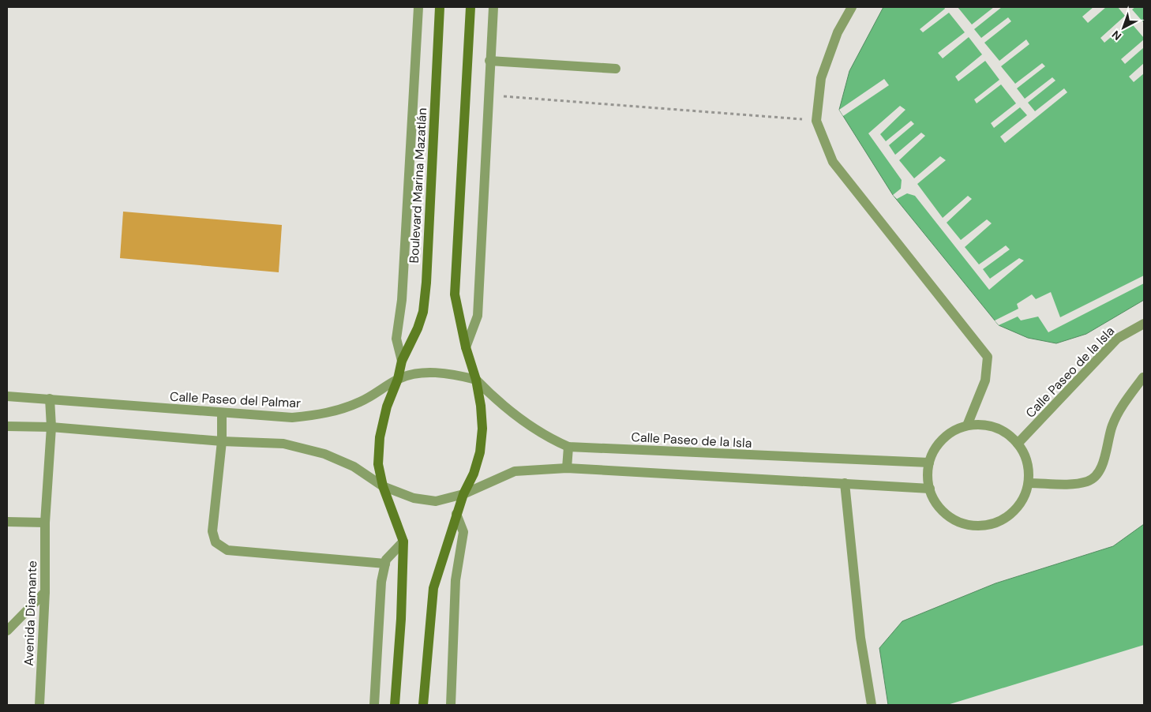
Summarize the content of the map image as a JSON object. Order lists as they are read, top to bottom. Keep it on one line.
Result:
{"streets":{"main road":["Boulevard Marina Mazatlán"],"street":["Calle Paseo de la Isla","Calle Paseo del Palmar","Avenida Diamante"]},"crossings":[["Boulevard Marina Mazatlán","Calle Paseo de la Isla"],["Boulevard Marina Mazatlán","Calle Paseo del Palmar"],["Calle Paseo de la Isla","Calle Paseo del Palmar"],["Calle Paseo del Palmar","Avenida Diamante"]],"north":"bottom left"}
